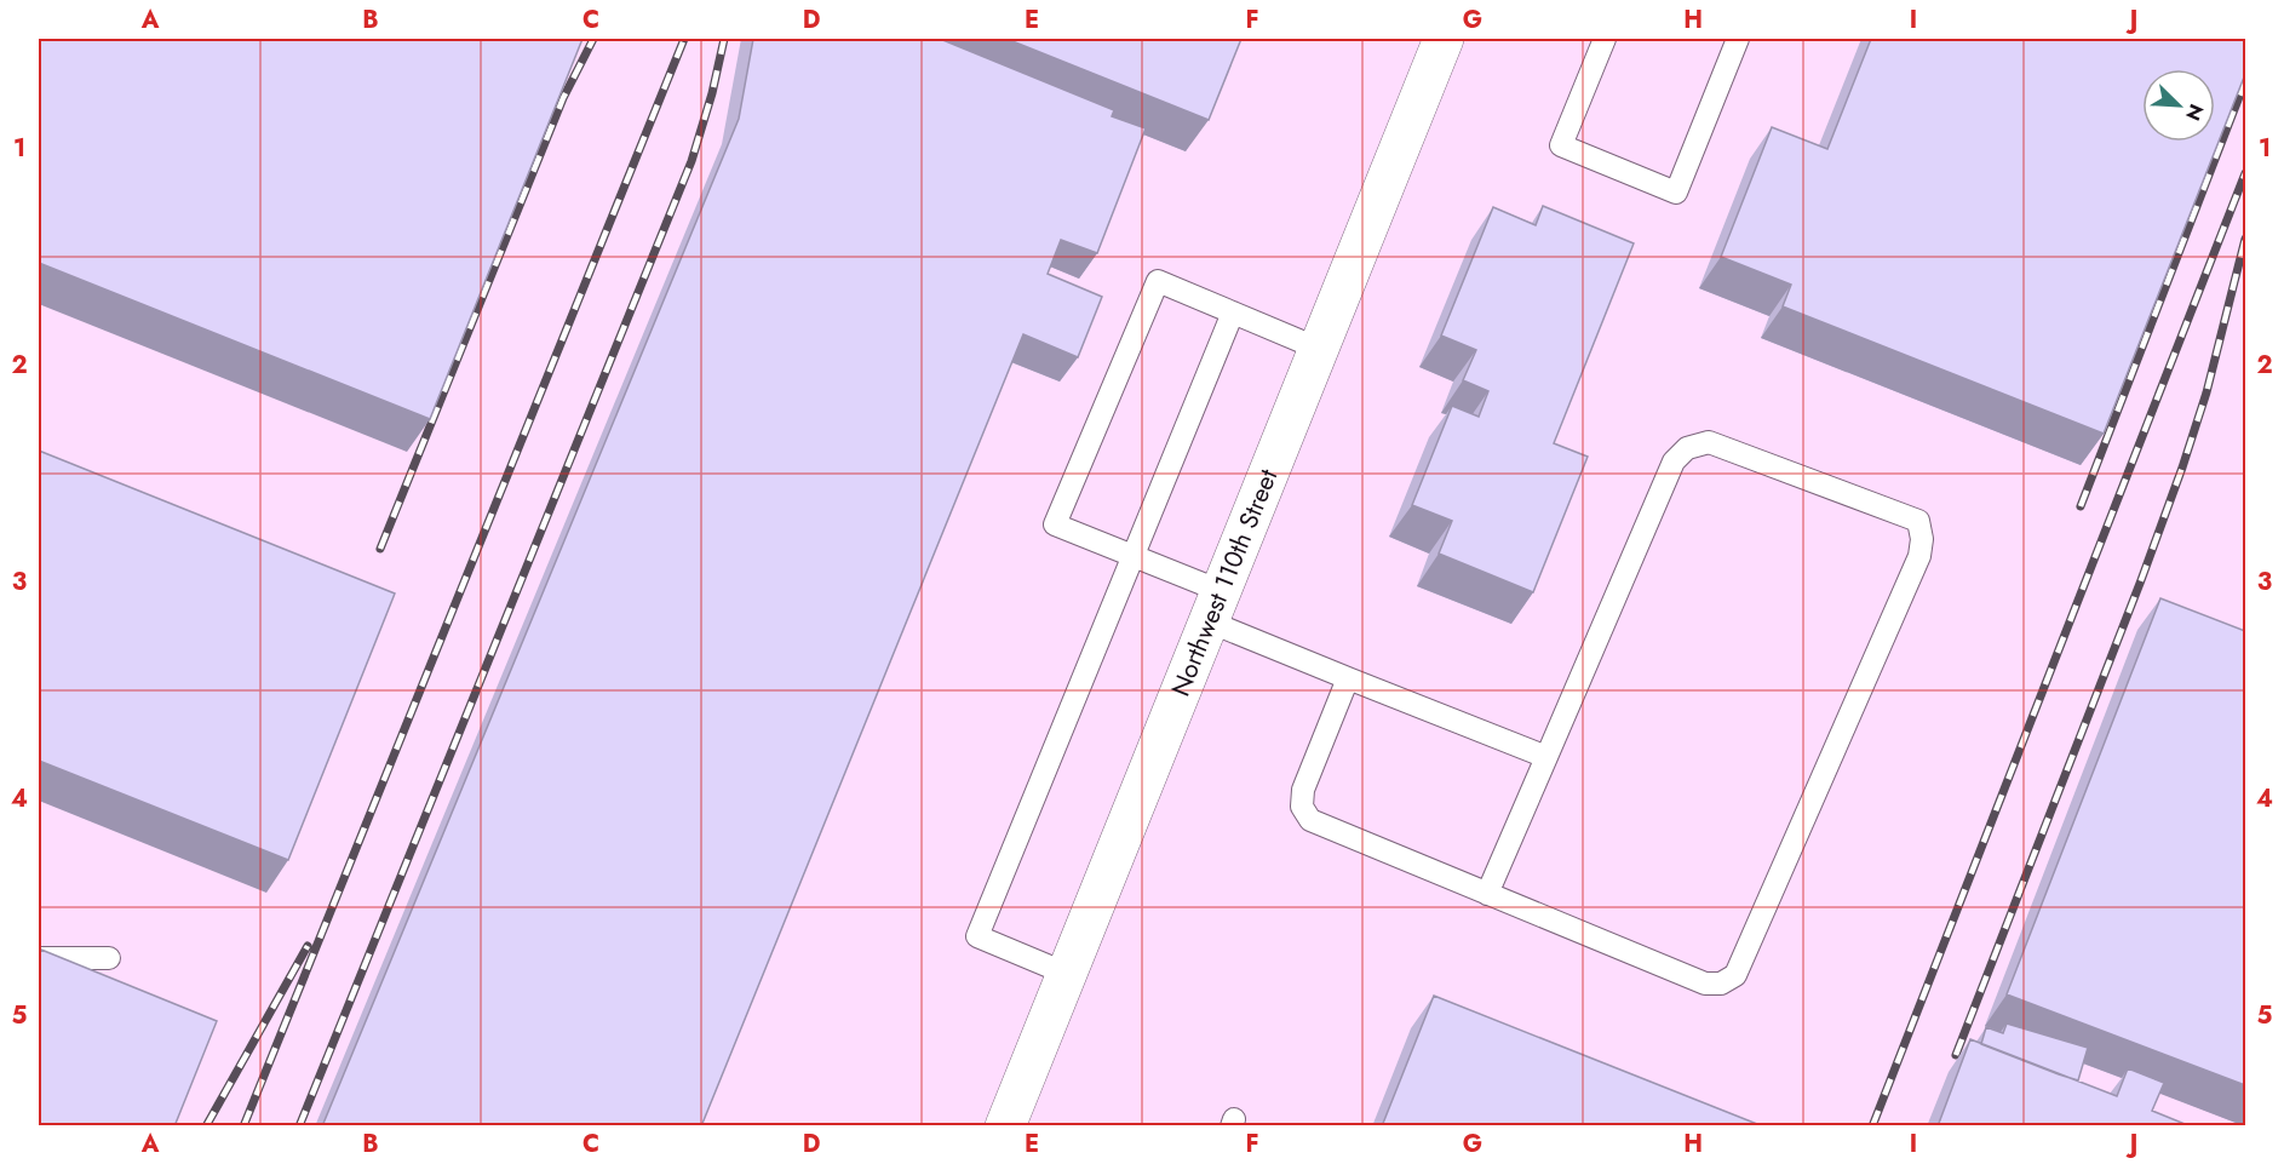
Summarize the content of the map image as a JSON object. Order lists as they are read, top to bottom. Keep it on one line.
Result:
{"streets":{"street":["Northwest 110th Street"]},"north":"bottom right","grid":{"columns":["A","B","C","D","E","F","G","H","I","J"],"rows":["1","2","3","4","5"]}}
